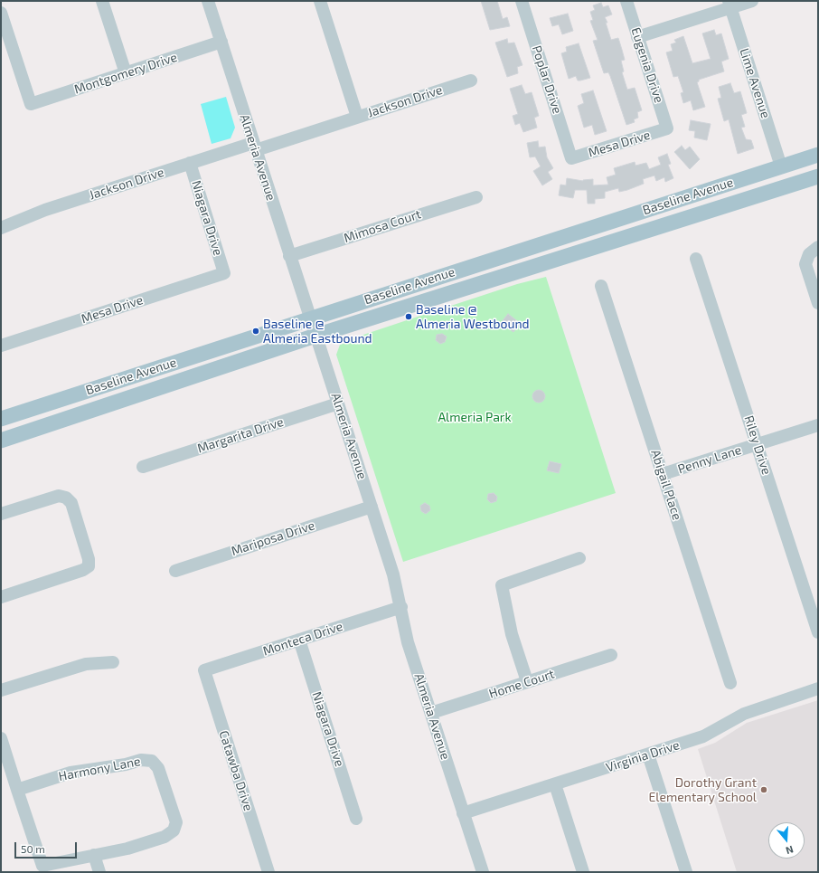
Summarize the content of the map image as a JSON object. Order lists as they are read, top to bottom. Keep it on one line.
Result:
{"streets":{"main road":["Baseline Avenue"],"street":["Eugenia Drive","Montgomery Drive","Poplar Drive","Lime Avenue","Jackson Drive","Mesa Drive","Almeria Avenue","Niagara Drive","Mimosa Court","Margarita Drive","Riley Drive","Penny Lane","Abigail Place","Mariposa Drive","Monteca Drive","Home Court","Virginia Drive","Harmony Lane","Catawba Drive"]},"crossings":[["Eugenia Drive","Mesa Drive"],["Montgomery Drive","Almeria Avenue"],["Poplar Drive","Mesa Drive"],["Lime Avenue","Baseline Avenue"],["Jackson Drive","Almeria Avenue"],["Jackson Drive","Niagara Drive"],["Mesa Drive","Niagara Drive"],["Almeria Avenue","Baseline Avenue"],["Almeria Avenue","Mimosa Court"],["Almeria Avenue","Margarita Drive"],["Almeria Avenue","Mariposa Drive"],["Almeria Avenue","Monteca Drive"],["Almeria Avenue","Home Court"],["Almeria Avenue","Virginia Drive"],["Niagara Drive","Monteca Drive"],["Riley Drive","Penny Lane"],["Penny Lane","Abigail Place"],["Monteca Drive","Catawba Drive"]],"parks":["Almeria Park"],"places":["Baseline @ Almeria Westbound","Baseline @ Almeria Eastbound","Dorothy Grant Elementary School"],"scale_bar":"50 m","north":"bottom"}
